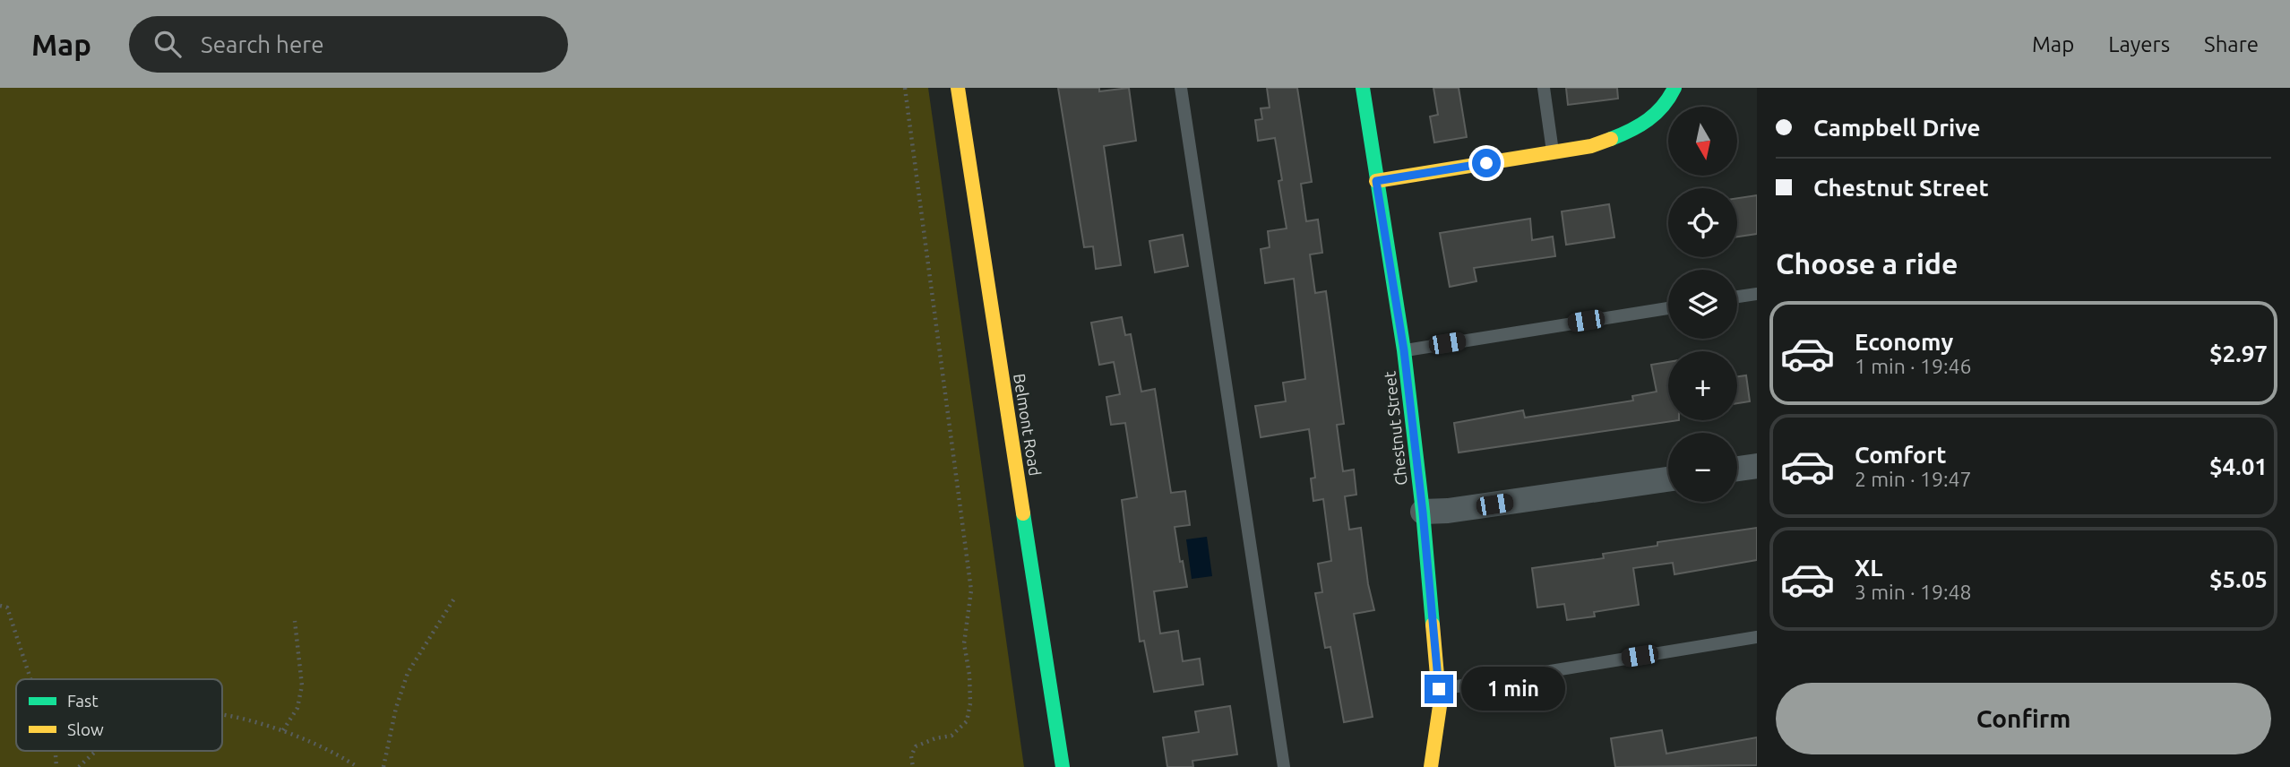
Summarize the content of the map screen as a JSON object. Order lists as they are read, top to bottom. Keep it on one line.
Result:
{"streets":{"street":["Belmont Road","Chestnut Street"]},"legend":["Fast","Slow"],"north":"bottom","page":{"header":"Map","search":"Search here","nav":["Map","Layers","Share"],"banner":["Campbell Drive","Chestnut Street"],"map_buttons":["+","−"],"heading":"Choose a ride","list":[{"name":"Economy","note":"1 min · 19:46","value":"$2.97"},{"name":"Comfort","note":"2 min · 19:47","value":"$4.01"},{"name":"XL","note":"3 min · 19:48","value":"$5.05"}],"bubble":"1 min","buttons":"Confirm"}}
